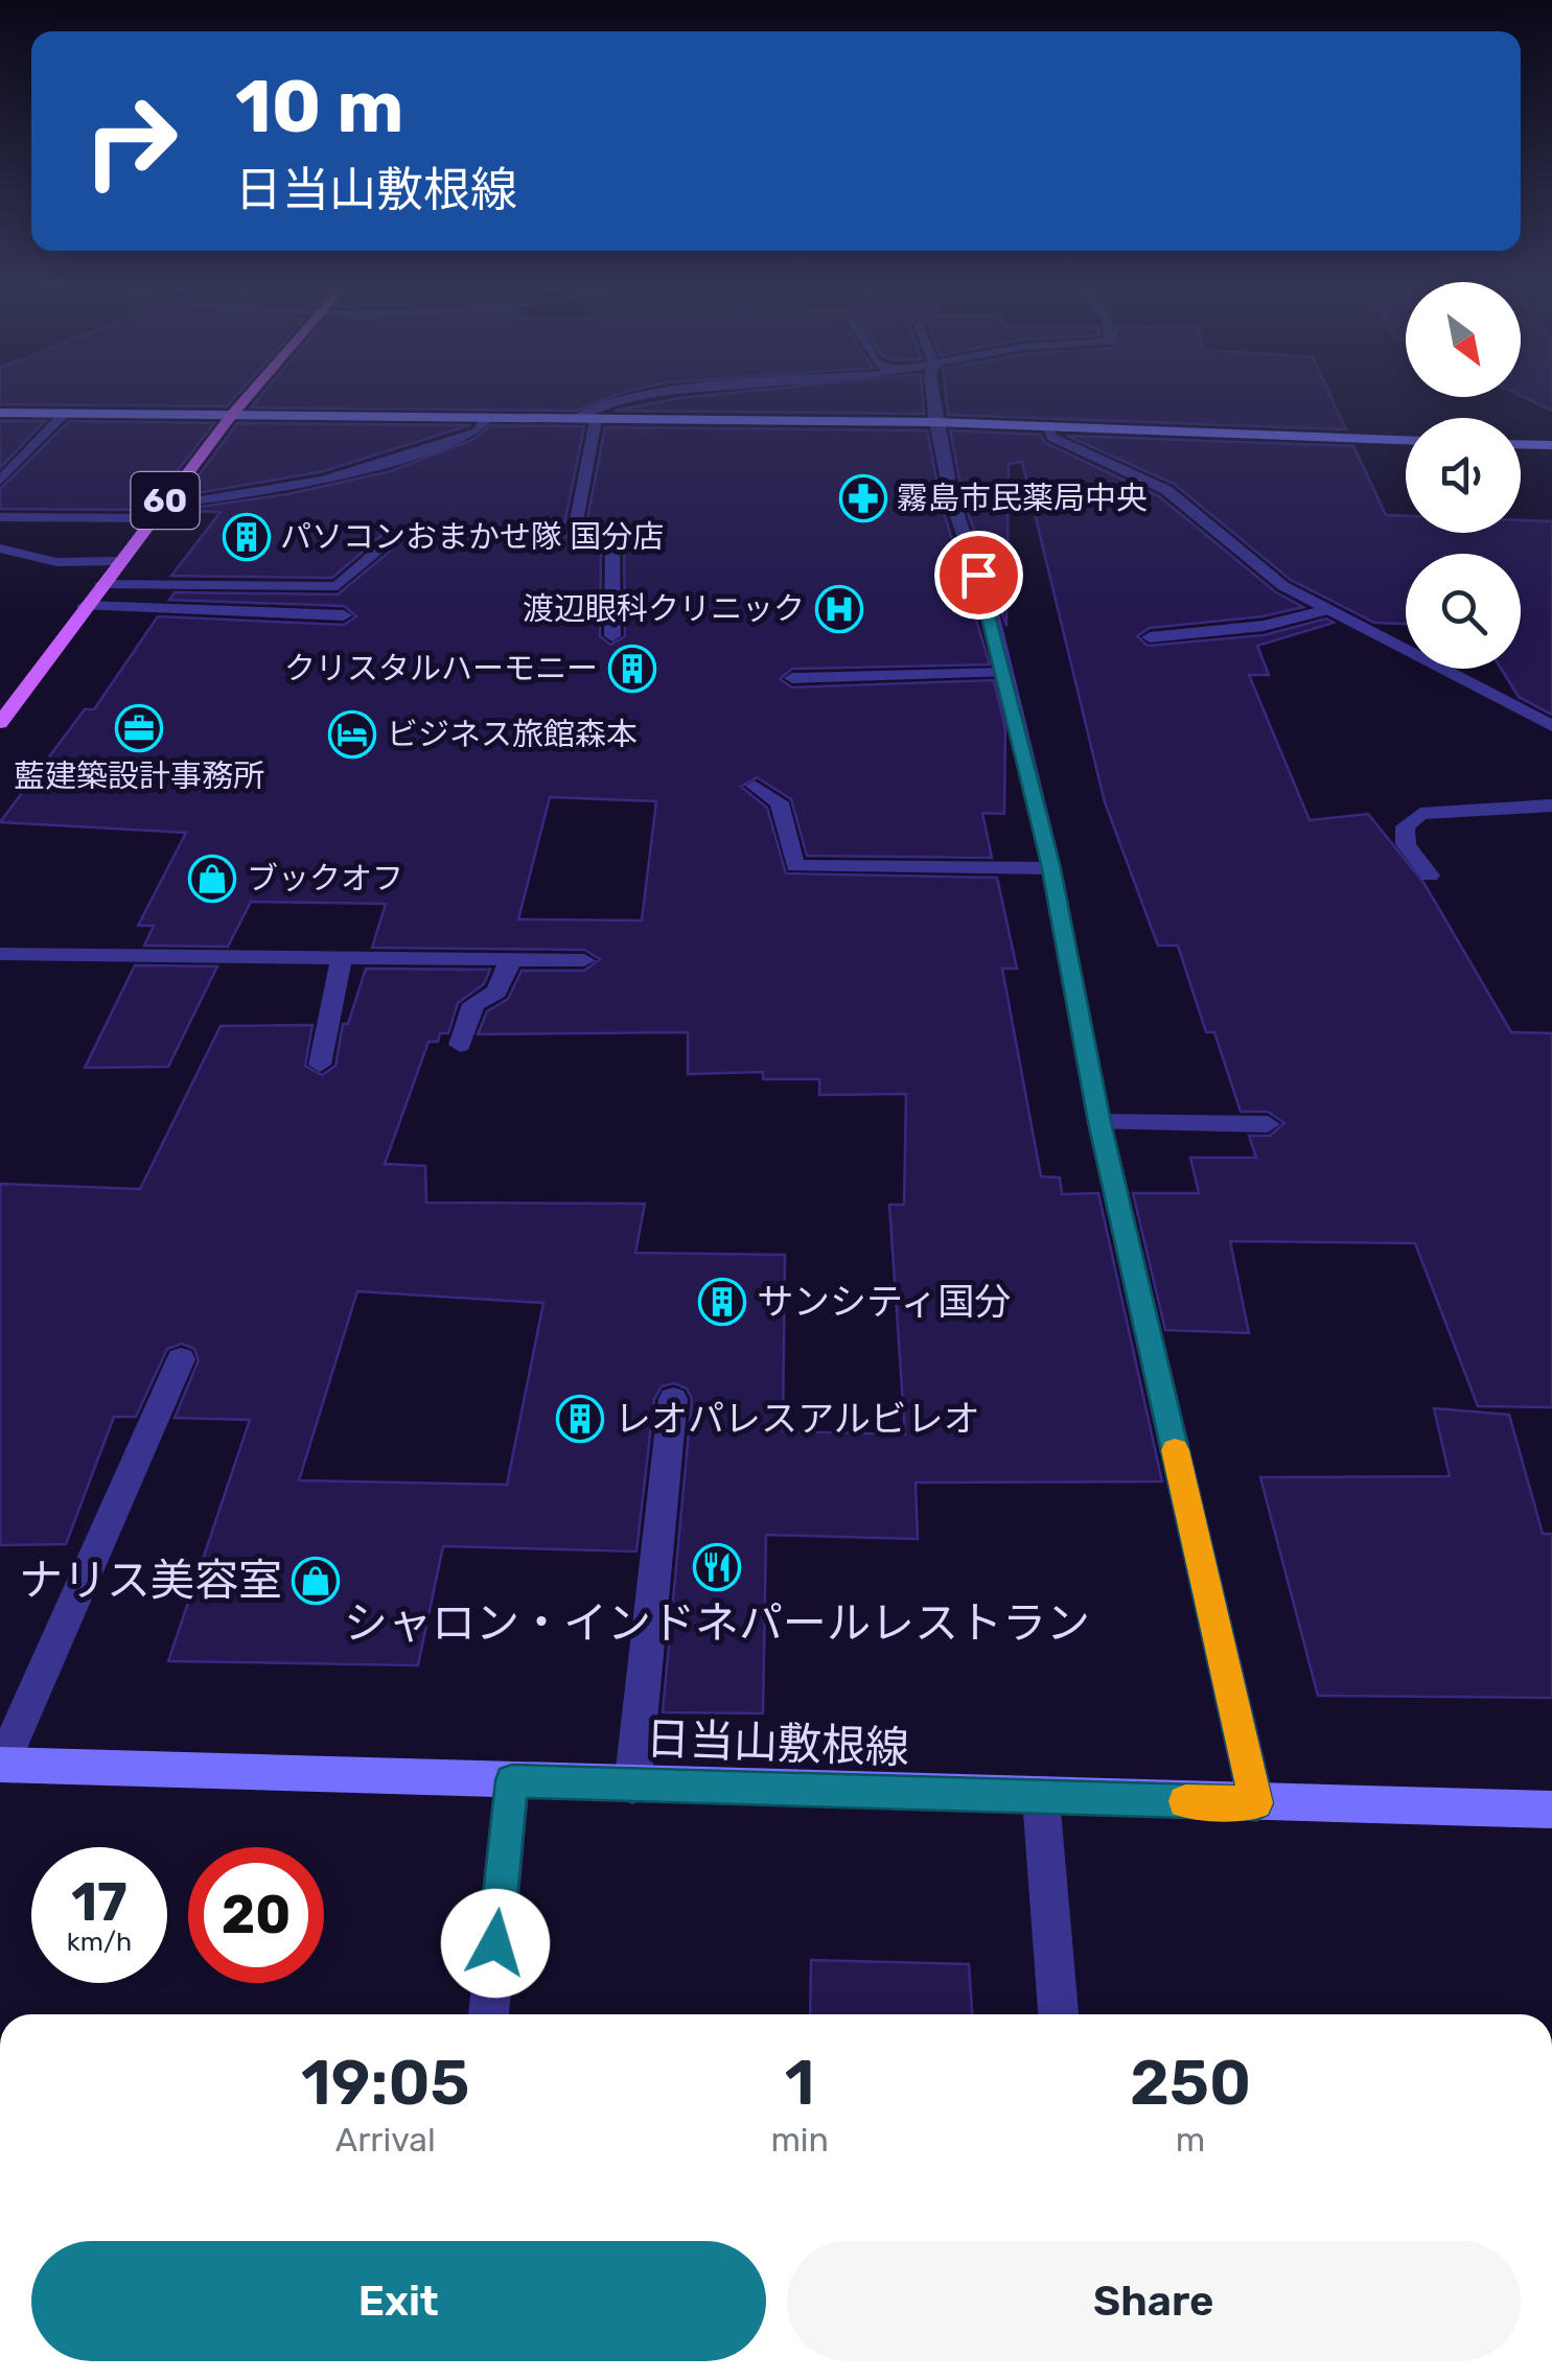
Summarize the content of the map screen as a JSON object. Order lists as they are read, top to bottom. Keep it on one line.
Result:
{"streets":{"main road":["60"],"street":["日当山敷根線"]},"places":{"pharmacy":["霧島市民薬局中央"],"building":["パソコンおまかせ隊 国分店","クリスタルハーモニー","サンシティ国分","レオパレスアルビレオ"],"hospital":["渡辺眼科クリニック"],"office":["藍建築設計事務所"],"hotel":["ビジネス旅館森本"],"shop":["ブックオフ","ナリス美容室"],"restaurant":["シャロン・インドネパールレストラン"]},"north":"bottom right","page":{"turn":["10 m","日当山敷根線"],"speed":"17 km/h","limit":"20","eta":["19:05","Arrival","1","min","250","m"],"buttons":["Exit","Share"]}}
